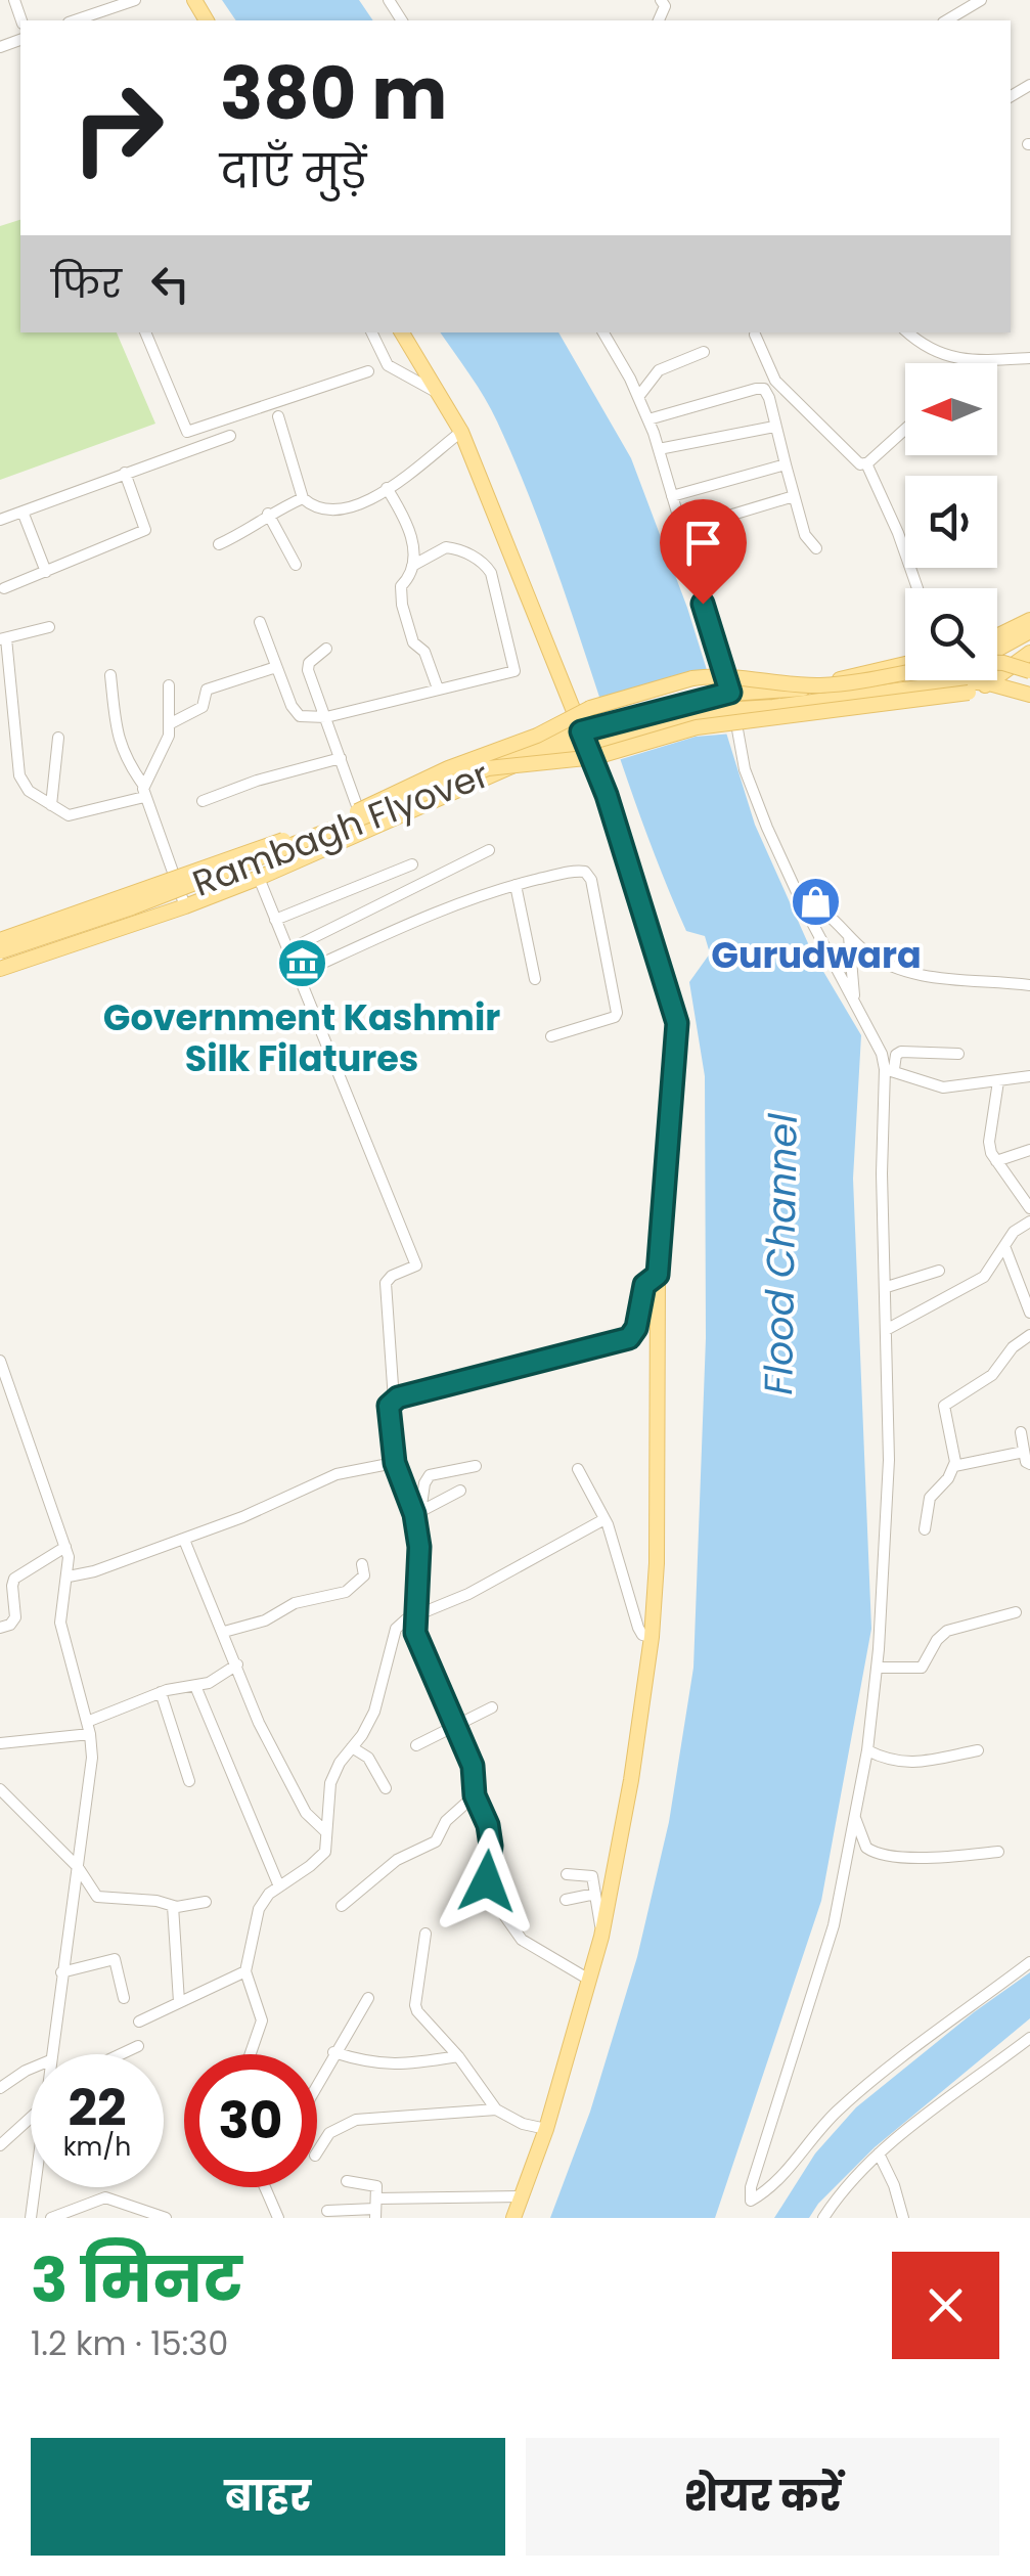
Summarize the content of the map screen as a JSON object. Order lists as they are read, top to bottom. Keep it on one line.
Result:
{"streets":{"main road":["Rambagh Flyover"]},"water":["Flood Channel"],"places":{"shop":["Gurudwara"],"museum":["Government Kashmir Silk Filatures"]},"north":"left","page":{"turn":["380 m","दाएँ मुड़ें"],"then":"फिर","speed":"22 km/h","limit":"30","heading":["3 मिनट","1.2 km · 15:30"],"buttons":["बाहर","शेयर करें"]}}
